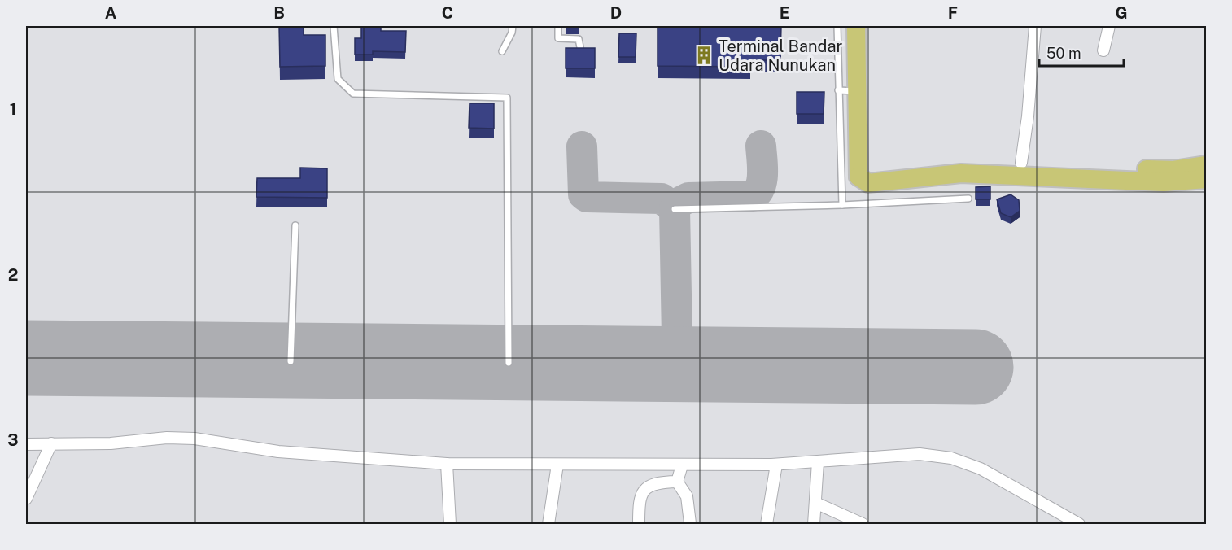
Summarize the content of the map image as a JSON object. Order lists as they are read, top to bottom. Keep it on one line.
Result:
{"places":{"building":["Terminal Bandar Udara Nunukan"]},"scale_bar":"50 m","grid":{"columns":["A","B","C","D","E","F","G"],"rows":["1","2","3"]}}
